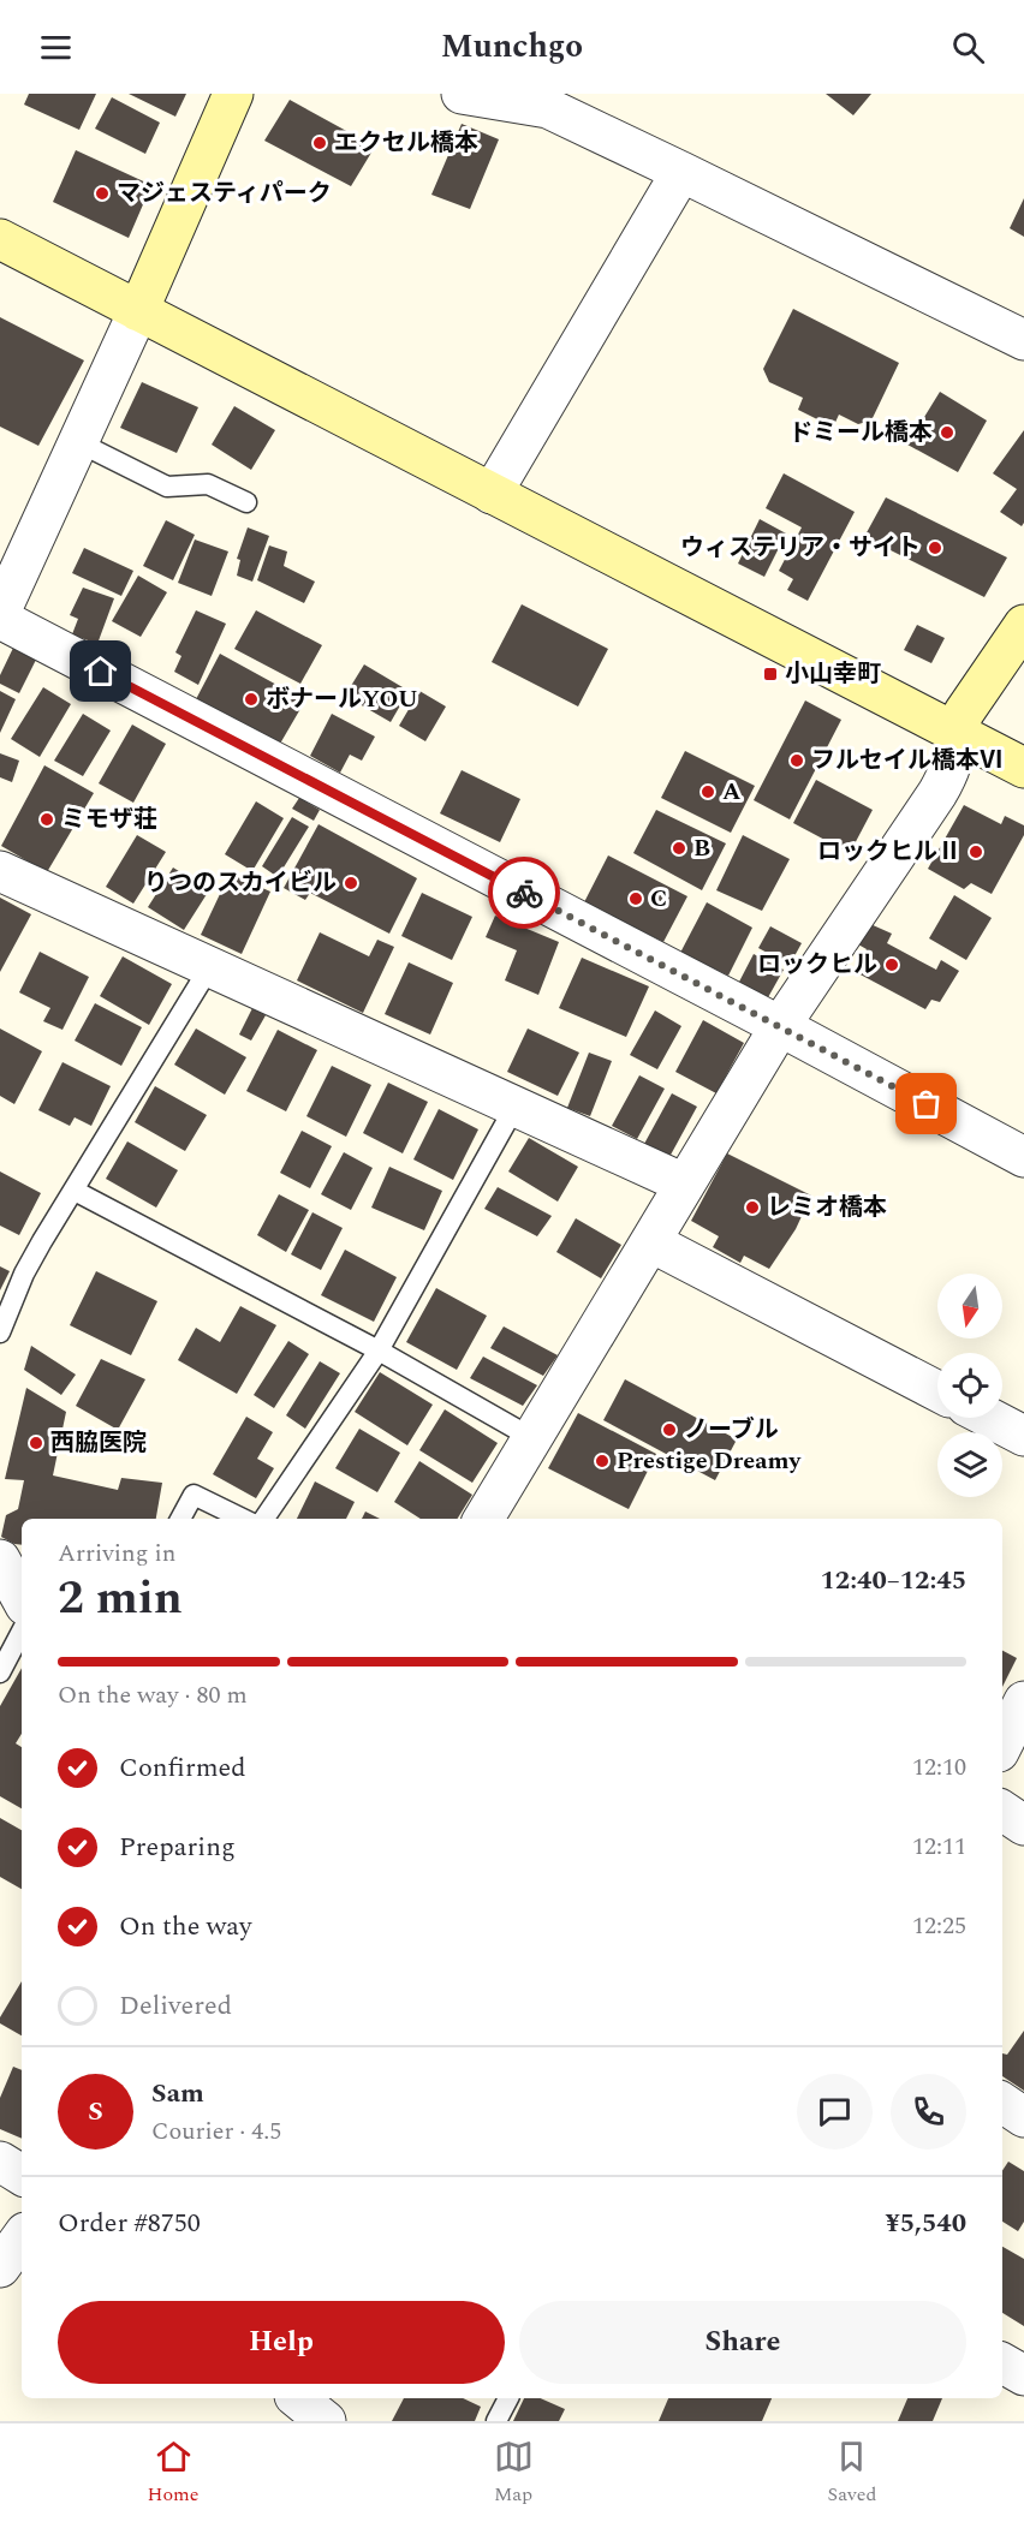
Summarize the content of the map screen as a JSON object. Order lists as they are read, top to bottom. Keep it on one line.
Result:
{"places":{"other":["エクセル橋本","マジェスティパーク","ドミール橋本","ウィステリア・サイト","ボナールYOU","フルセイル橋本Ⅵ","A","ミモザ荘","B","ロックヒルⅡ","りつのスカイビル","C","ロックヒル","レミオ橋本","ノーブル","西脇医院","Prestige Dreamy"],"transit":["小山幸町"]},"north":"bottom","page":{"header":"Munchgo","heading":["2 min","Arriving in","12:40–12:45"],"panel":["Sam","Courier · 4.5","Order #8750","¥5,540"],"bar":"On the way · 80 m","list":[["Confirmed","12:10"],["Preparing","12:11"],["On the way","12:25"],"Delivered"],"round":"S","buttons":["Help","Share"],"tabs":["Home","Map","Saved"]}}
